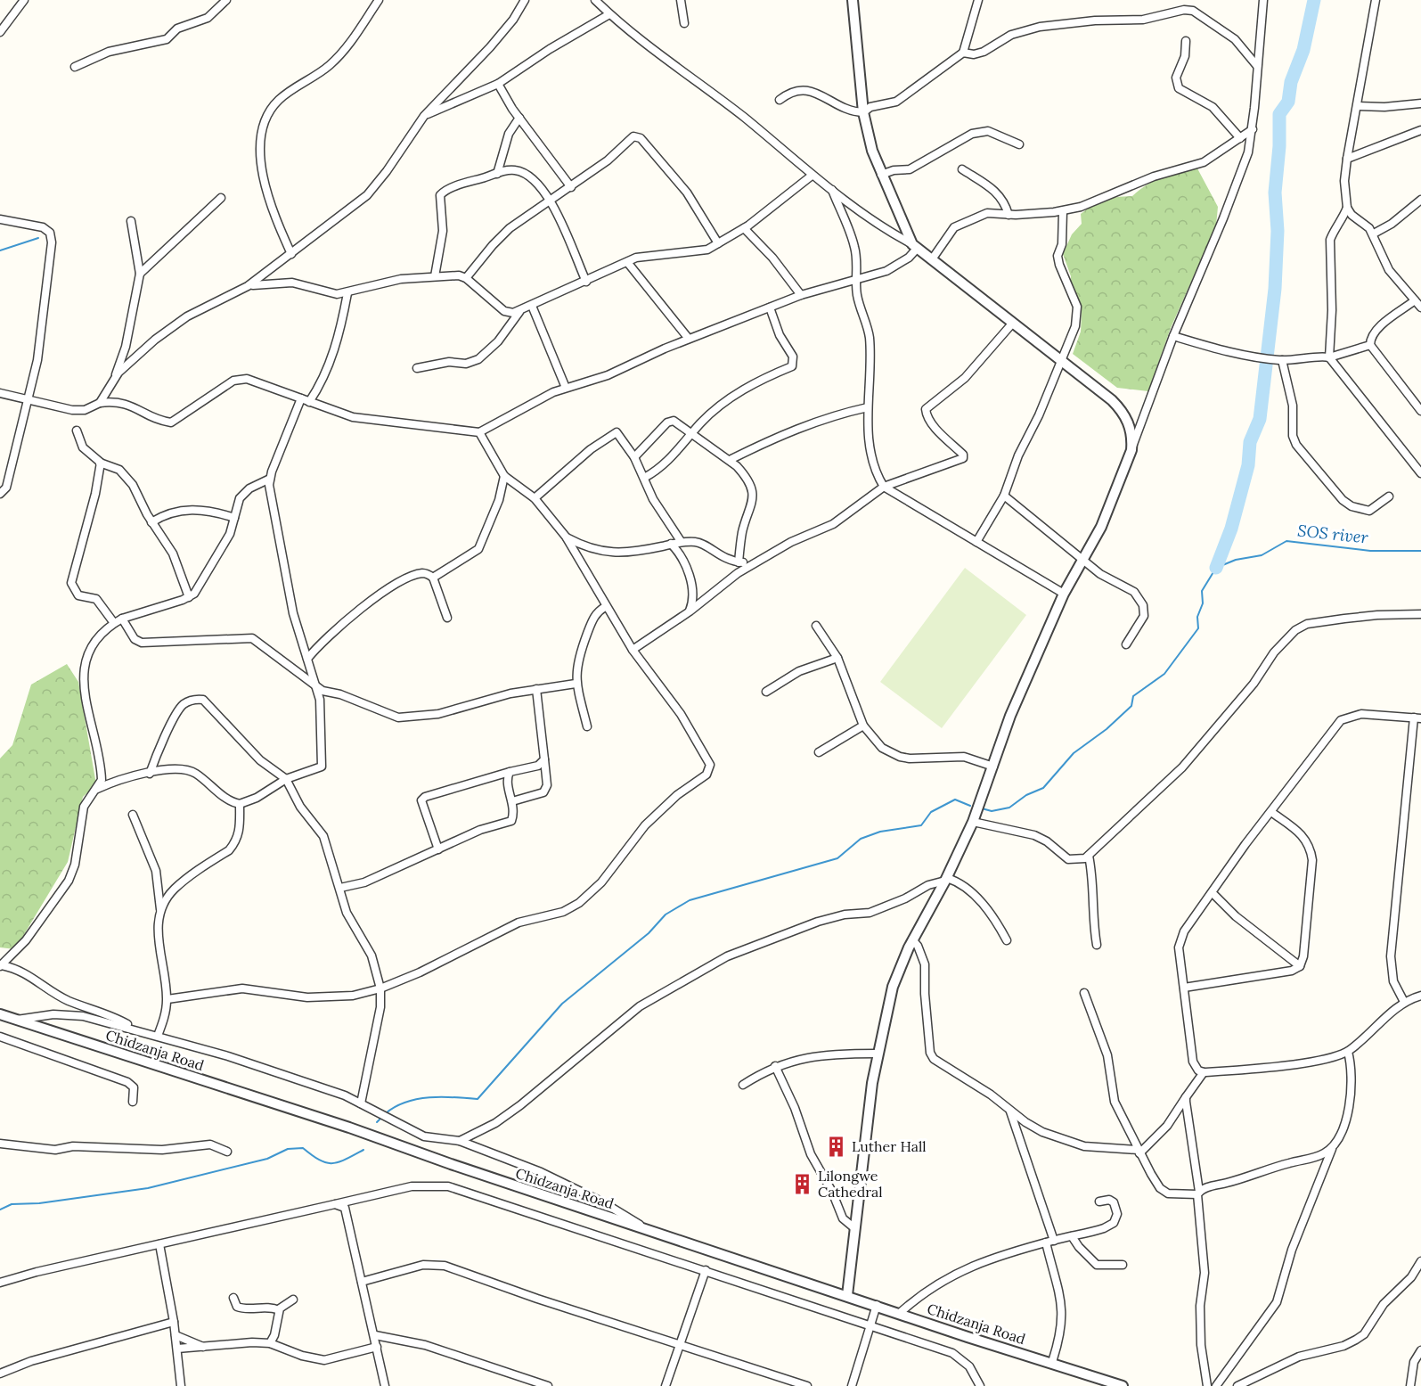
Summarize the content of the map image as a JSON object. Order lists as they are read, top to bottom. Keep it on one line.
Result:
{"streets":{"street":["Chidzanja Road"]},"water":["SOS river"],"places":{"building":["Luther Hall","Lilongwe Cathedral"]}}
